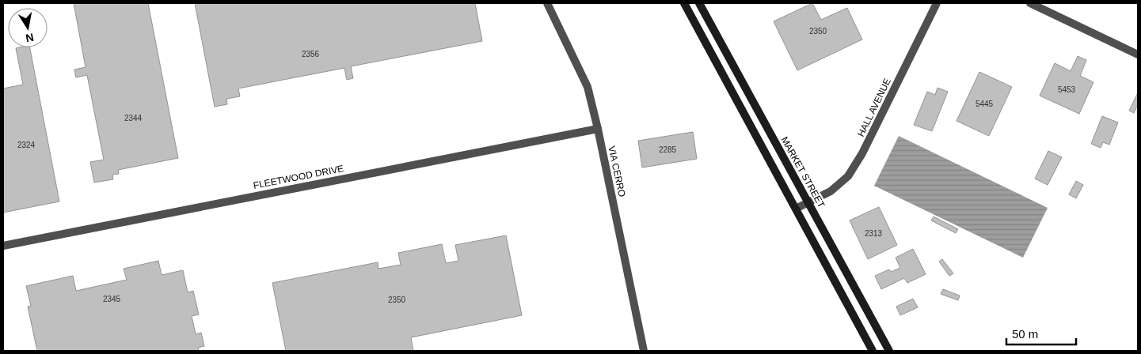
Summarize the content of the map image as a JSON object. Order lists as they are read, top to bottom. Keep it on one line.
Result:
{"streets":{"main road":["MARKET STREET"],"street":["HALL AVENUE","VIA CERRO","FLEETWOOD DRIVE"]},"crossings":[["HALL AVENUE","MARKET STREET"],["VIA CERRO","FLEETWOOD DRIVE"]],"house_numbers":["2350","2356","5453","5445","2344","2324","2285","2313","2345","2350"],"scale_bar":"50 m","north":"bottom"}
